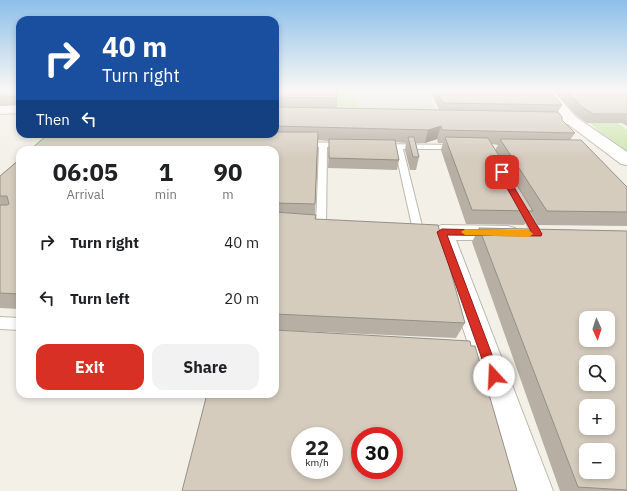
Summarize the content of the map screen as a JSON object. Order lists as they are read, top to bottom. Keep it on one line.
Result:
{"north":"bottom","page":{"turn":["40 m","Turn right"],"then":"Then","eta":["06:05","Arrival","1","min","90","m"],"list":[{"name":"Turn right","value":"40 m"},{"name":"Turn left","value":"20 m"}],"map_buttons":["+","−"],"buttons":["Exit","Share"],"speed":"22 km/h","limit":"30"}}
